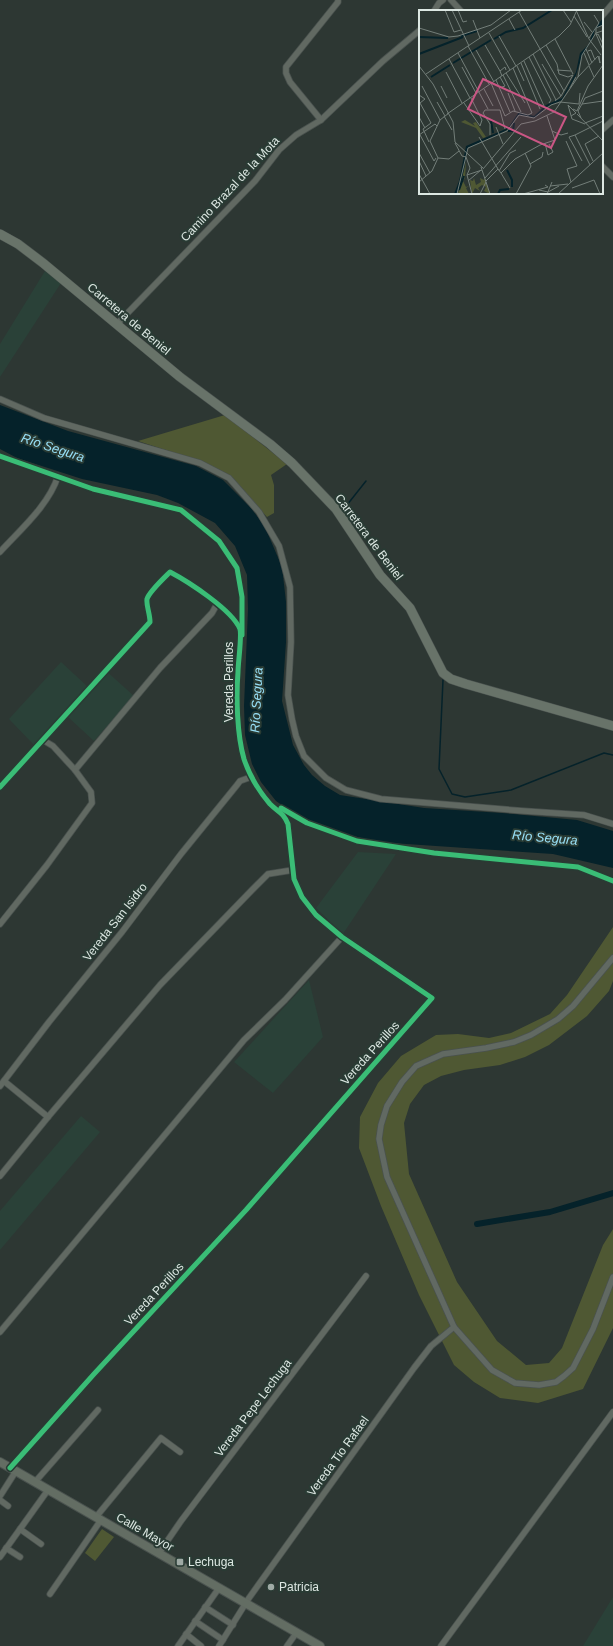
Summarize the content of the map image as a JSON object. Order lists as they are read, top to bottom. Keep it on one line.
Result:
{"streets":{"main road":["Carretera de Beniel","Calle Mayor"],"street":["Camino Brazal de la Mota","Vereda Perillos","Vereda San Isidro","Vereda Pepe Lechuga","Vereda Tio Rafael"]},"crossings":[["Camino Brazal de la Mota","Carretera de Beniel"],["Vereda Perillos","Vereda San Isidro"],["Vereda Perillos","Calle Mayor"],["Vereda Pepe Lechuga","Calle Mayor"],["Vereda Tio Rafael","Calle Mayor"]],"water":["Río Segura"],"places":{"transit":["Lechuga"],"other":["Patricia"]}}
